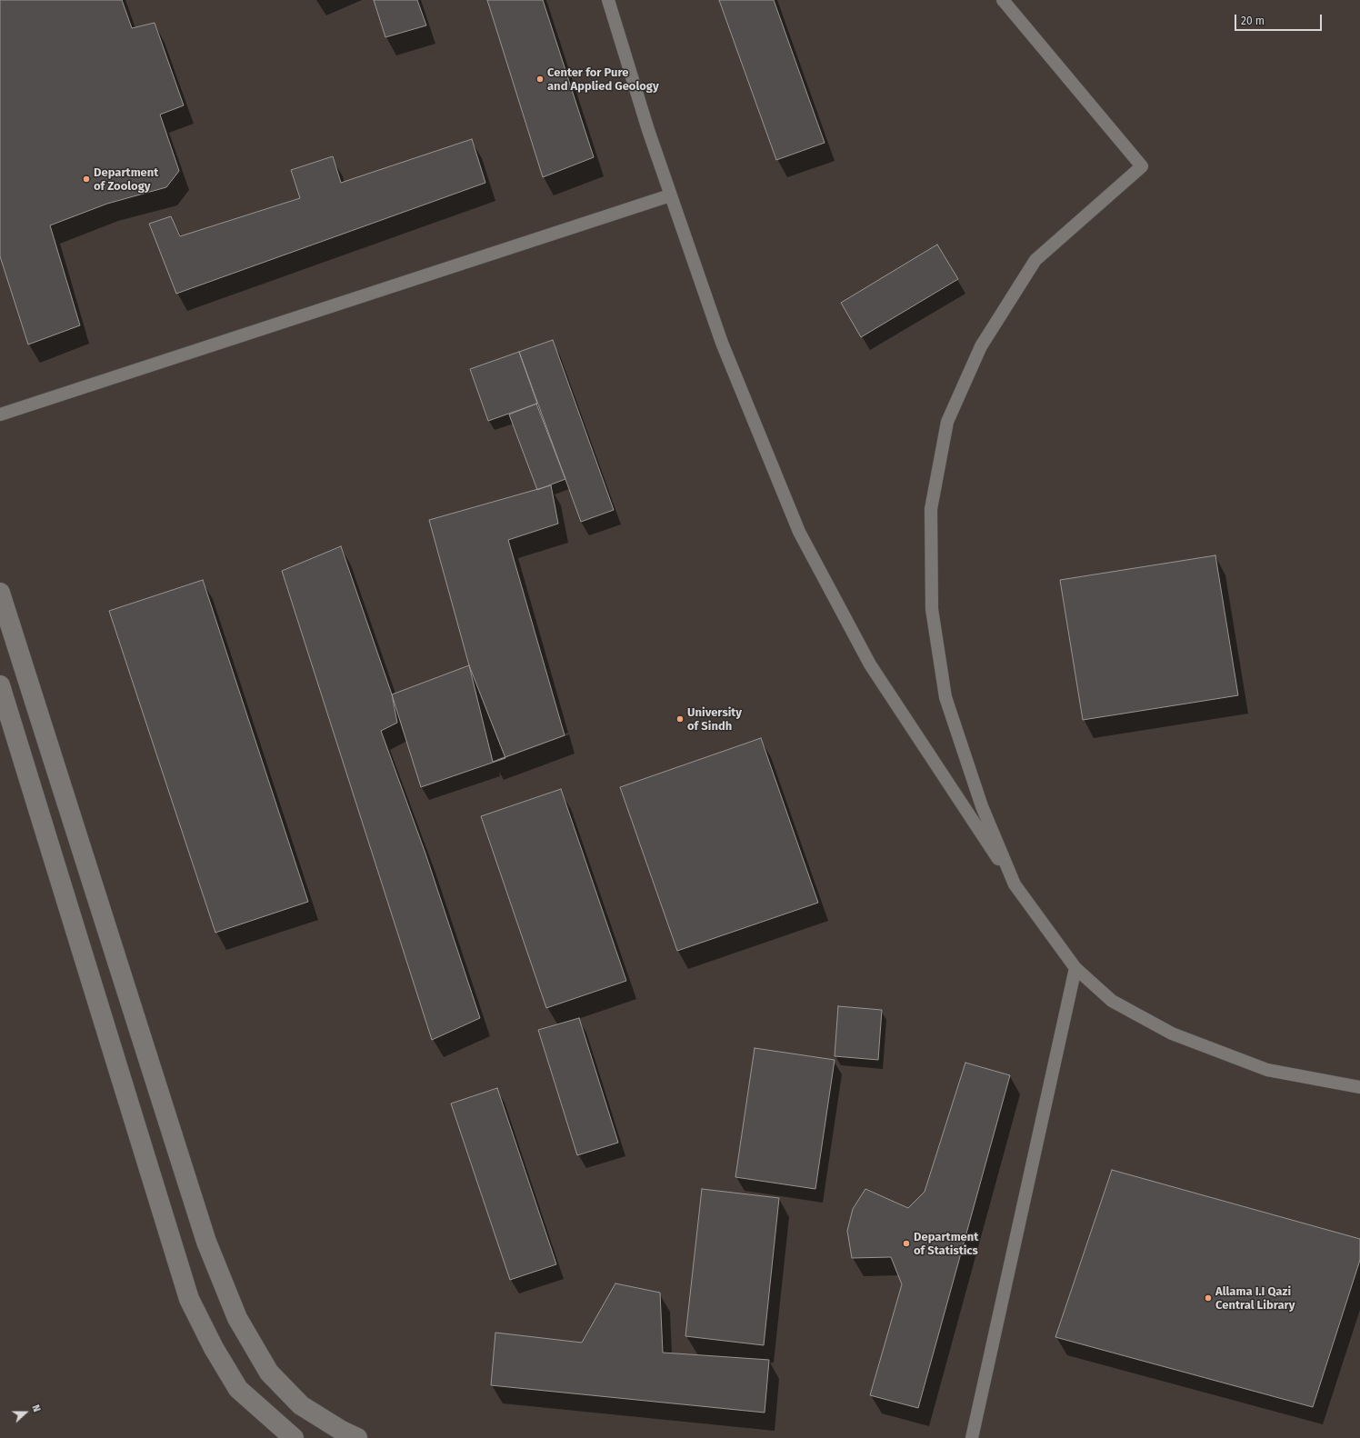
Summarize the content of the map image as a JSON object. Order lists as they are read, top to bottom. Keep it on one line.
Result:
{"places":["Center for Pure and Applied Geology","Department of Zoology","University of Sindh","Department of Statistics","Allama I.I Qazi Central Library"],"scale_bar":"20 m","north":"right"}
